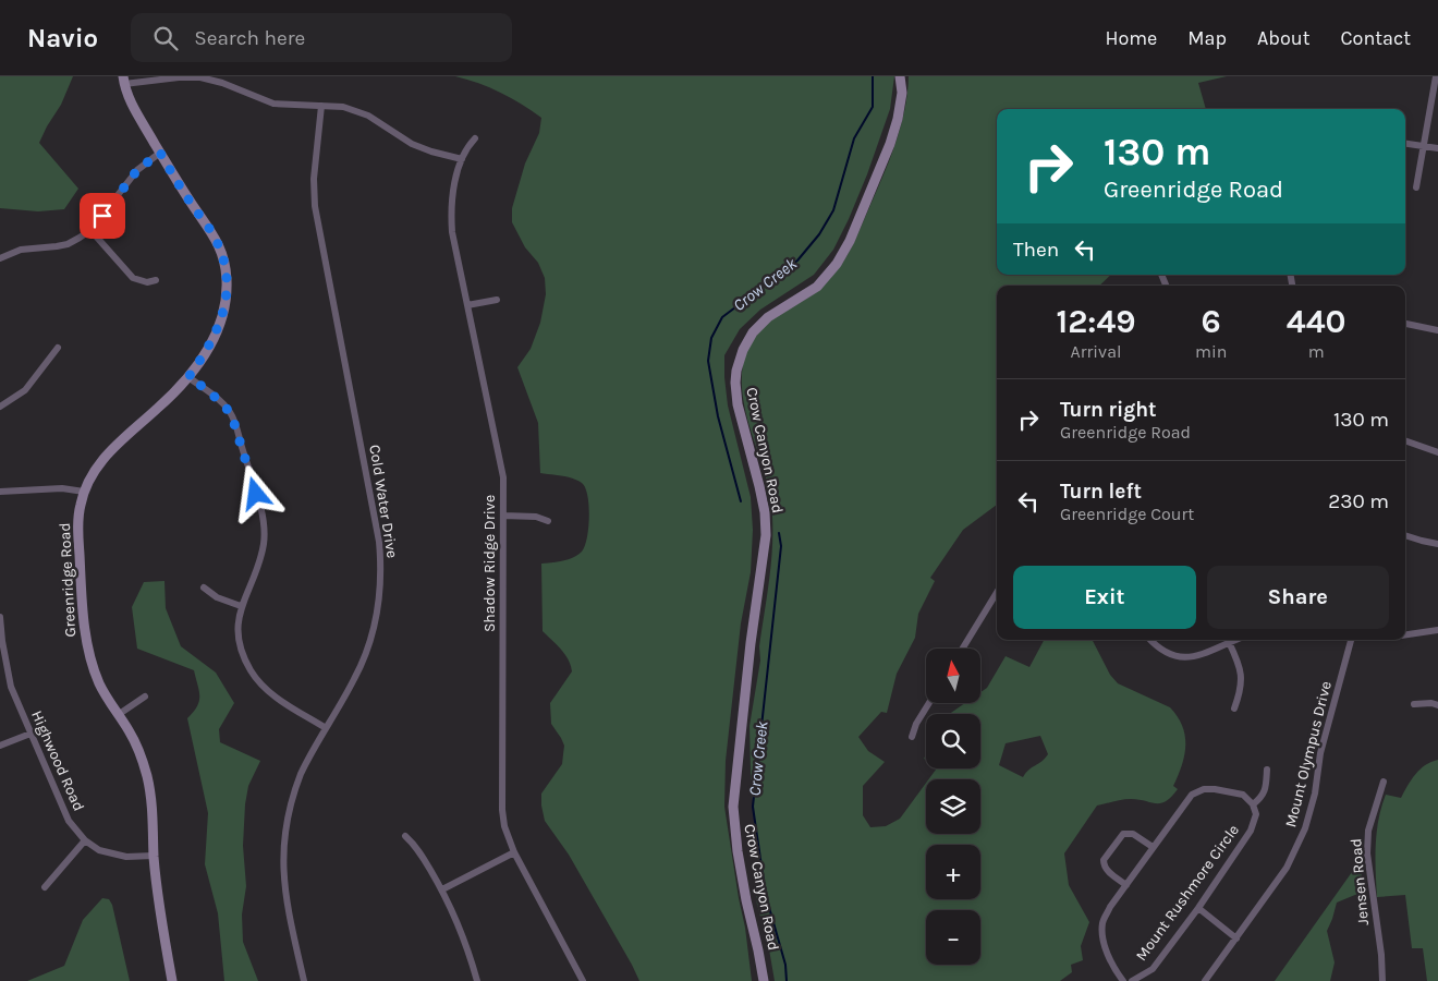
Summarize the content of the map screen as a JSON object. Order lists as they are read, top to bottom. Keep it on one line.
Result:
{"streets":{"street":["Crow Canyon Road","Cold Water Drive","Shadow Ridge Drive","Greenridge Road","Mount Olympus Drive","Highwood Road","Jensen Road","Mount Rushmore Circle"]},"crossings":[["Greenridge Road","Highwood Road"]],"water":["Crow Creek"],"north":"top","page":{"header":"Navio","search":"Search here","nav":["Home","Map","About","Contact"],"turn":["130 m","Greenridge Road"],"then":"Then","eta":["12:49","Arrival","6","min","440","m"],"list":[{"name":"Turn right","note":"Greenridge Road","value":"130 m"},{"name":"Turn left","note":"Greenridge Court","value":"230 m"}],"buttons":["Exit","Share"],"map_buttons":["+","−"]}}
